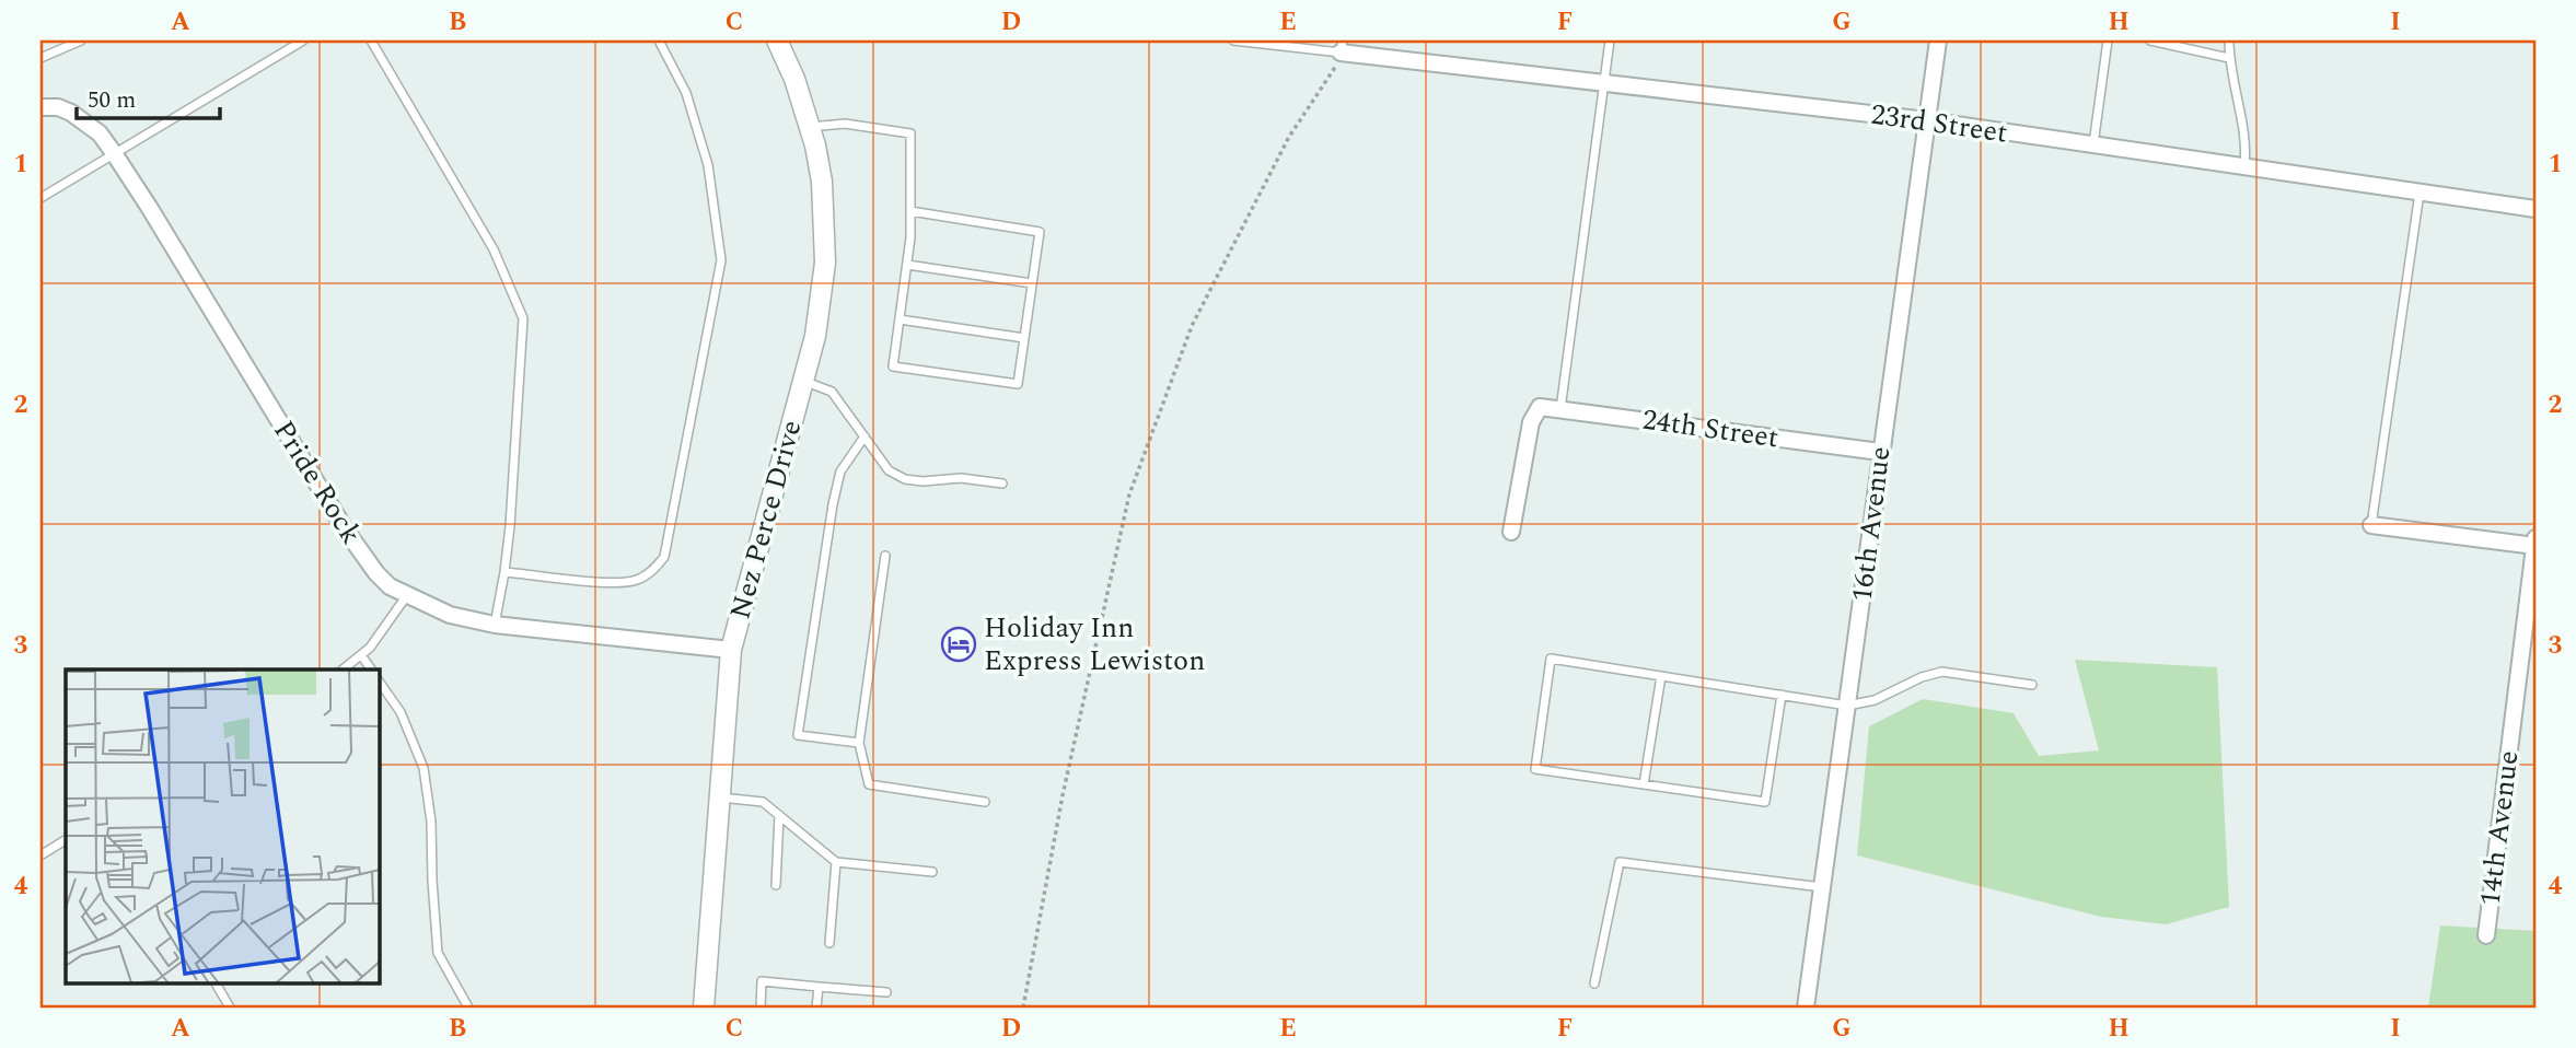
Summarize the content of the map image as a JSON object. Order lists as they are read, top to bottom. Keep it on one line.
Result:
{"streets":{"street":["23rd Street","24th Street","Pride Rock","Nez Perce Drive","16th Avenue","14th Avenue"]},"crossings":[["23rd Street","16th Avenue"],["24th Street","16th Avenue"],["Pride Rock","Nez Perce Drive"]],"places":{"hotel":["Holiday Inn Express Lewiston"]},"scale_bar":"50 m","grid":{"columns":["A","B","C","D","E","F","G","H","I"],"rows":["1","2","3","4"]}}
